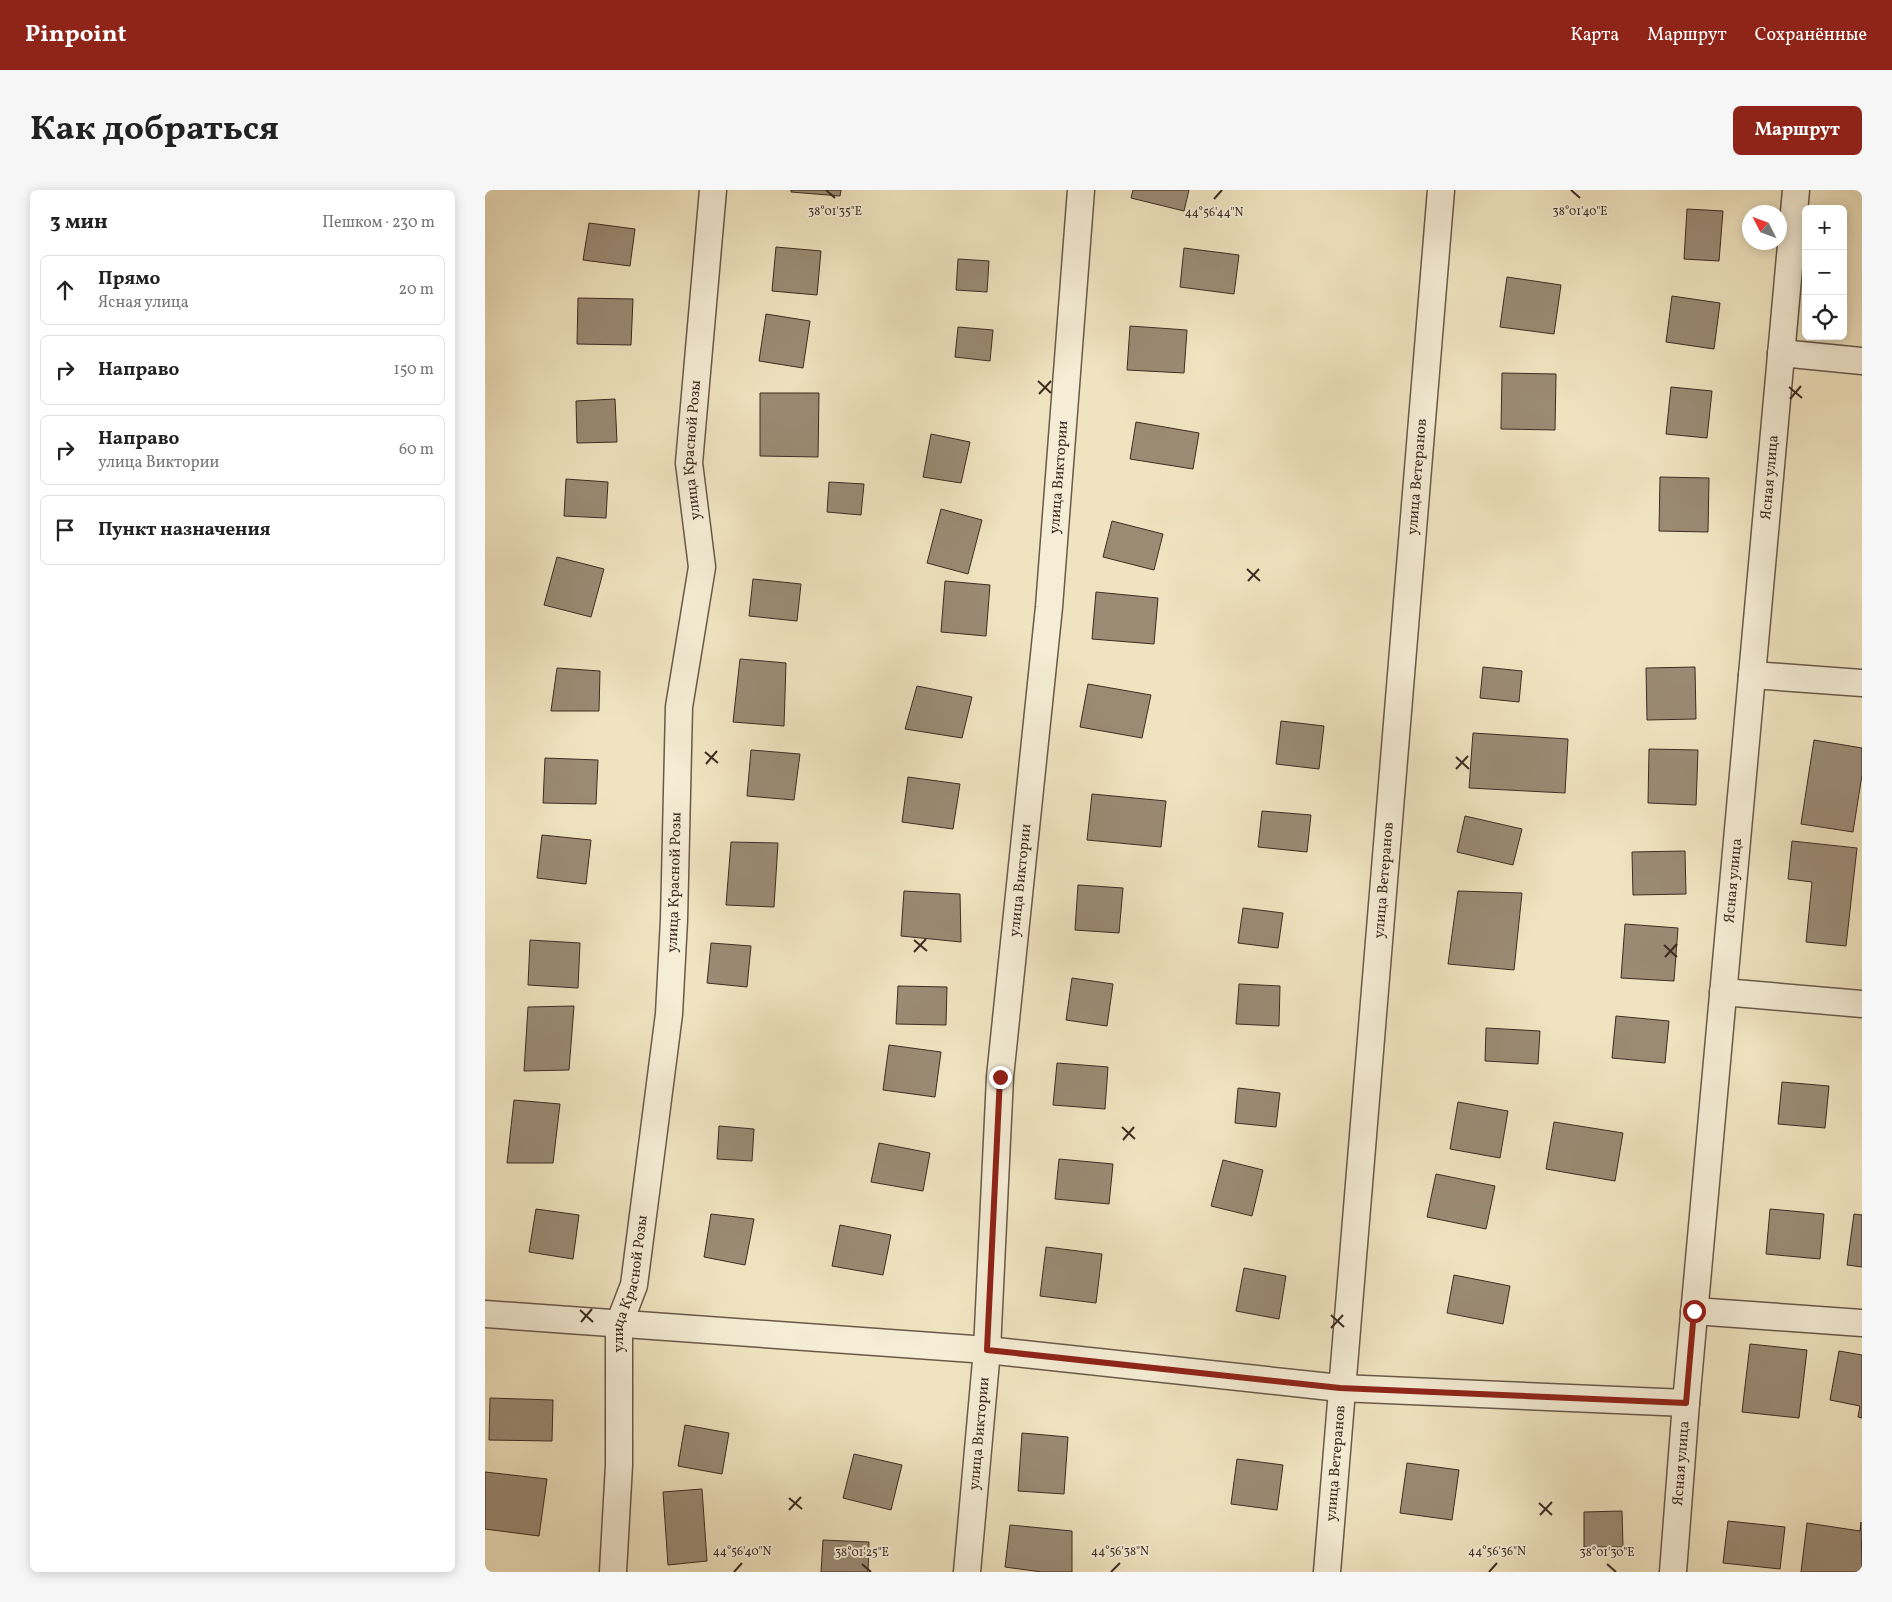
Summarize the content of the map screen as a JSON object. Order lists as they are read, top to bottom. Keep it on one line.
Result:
{"streets":{"street":["улица Красной Розы","улица Ветеранов","улица Виктории","Ясная улица"]},"north":"top left","page":{"header":"Pinpoint","nav":["Карта","Маршрут","Сохранённые"],"title":"Как добраться","buttons":"Маршрут","heading":["3 мин","Пешком · 230 m"],"map_buttons":["+","−"],"list":[["Прямо","Ясная улица","20 m"],["Направо","150 m"],["Направо","улица Виктории","60 m"],"Пункт назначения"]},"coordinates":["38°01'35\"E","38°01'40\"E","44°56'44\"N","44°56'40\"N","44°56'38\"N","44°56'36\"N","38°01'25\"E","38°01'30\"E"]}
